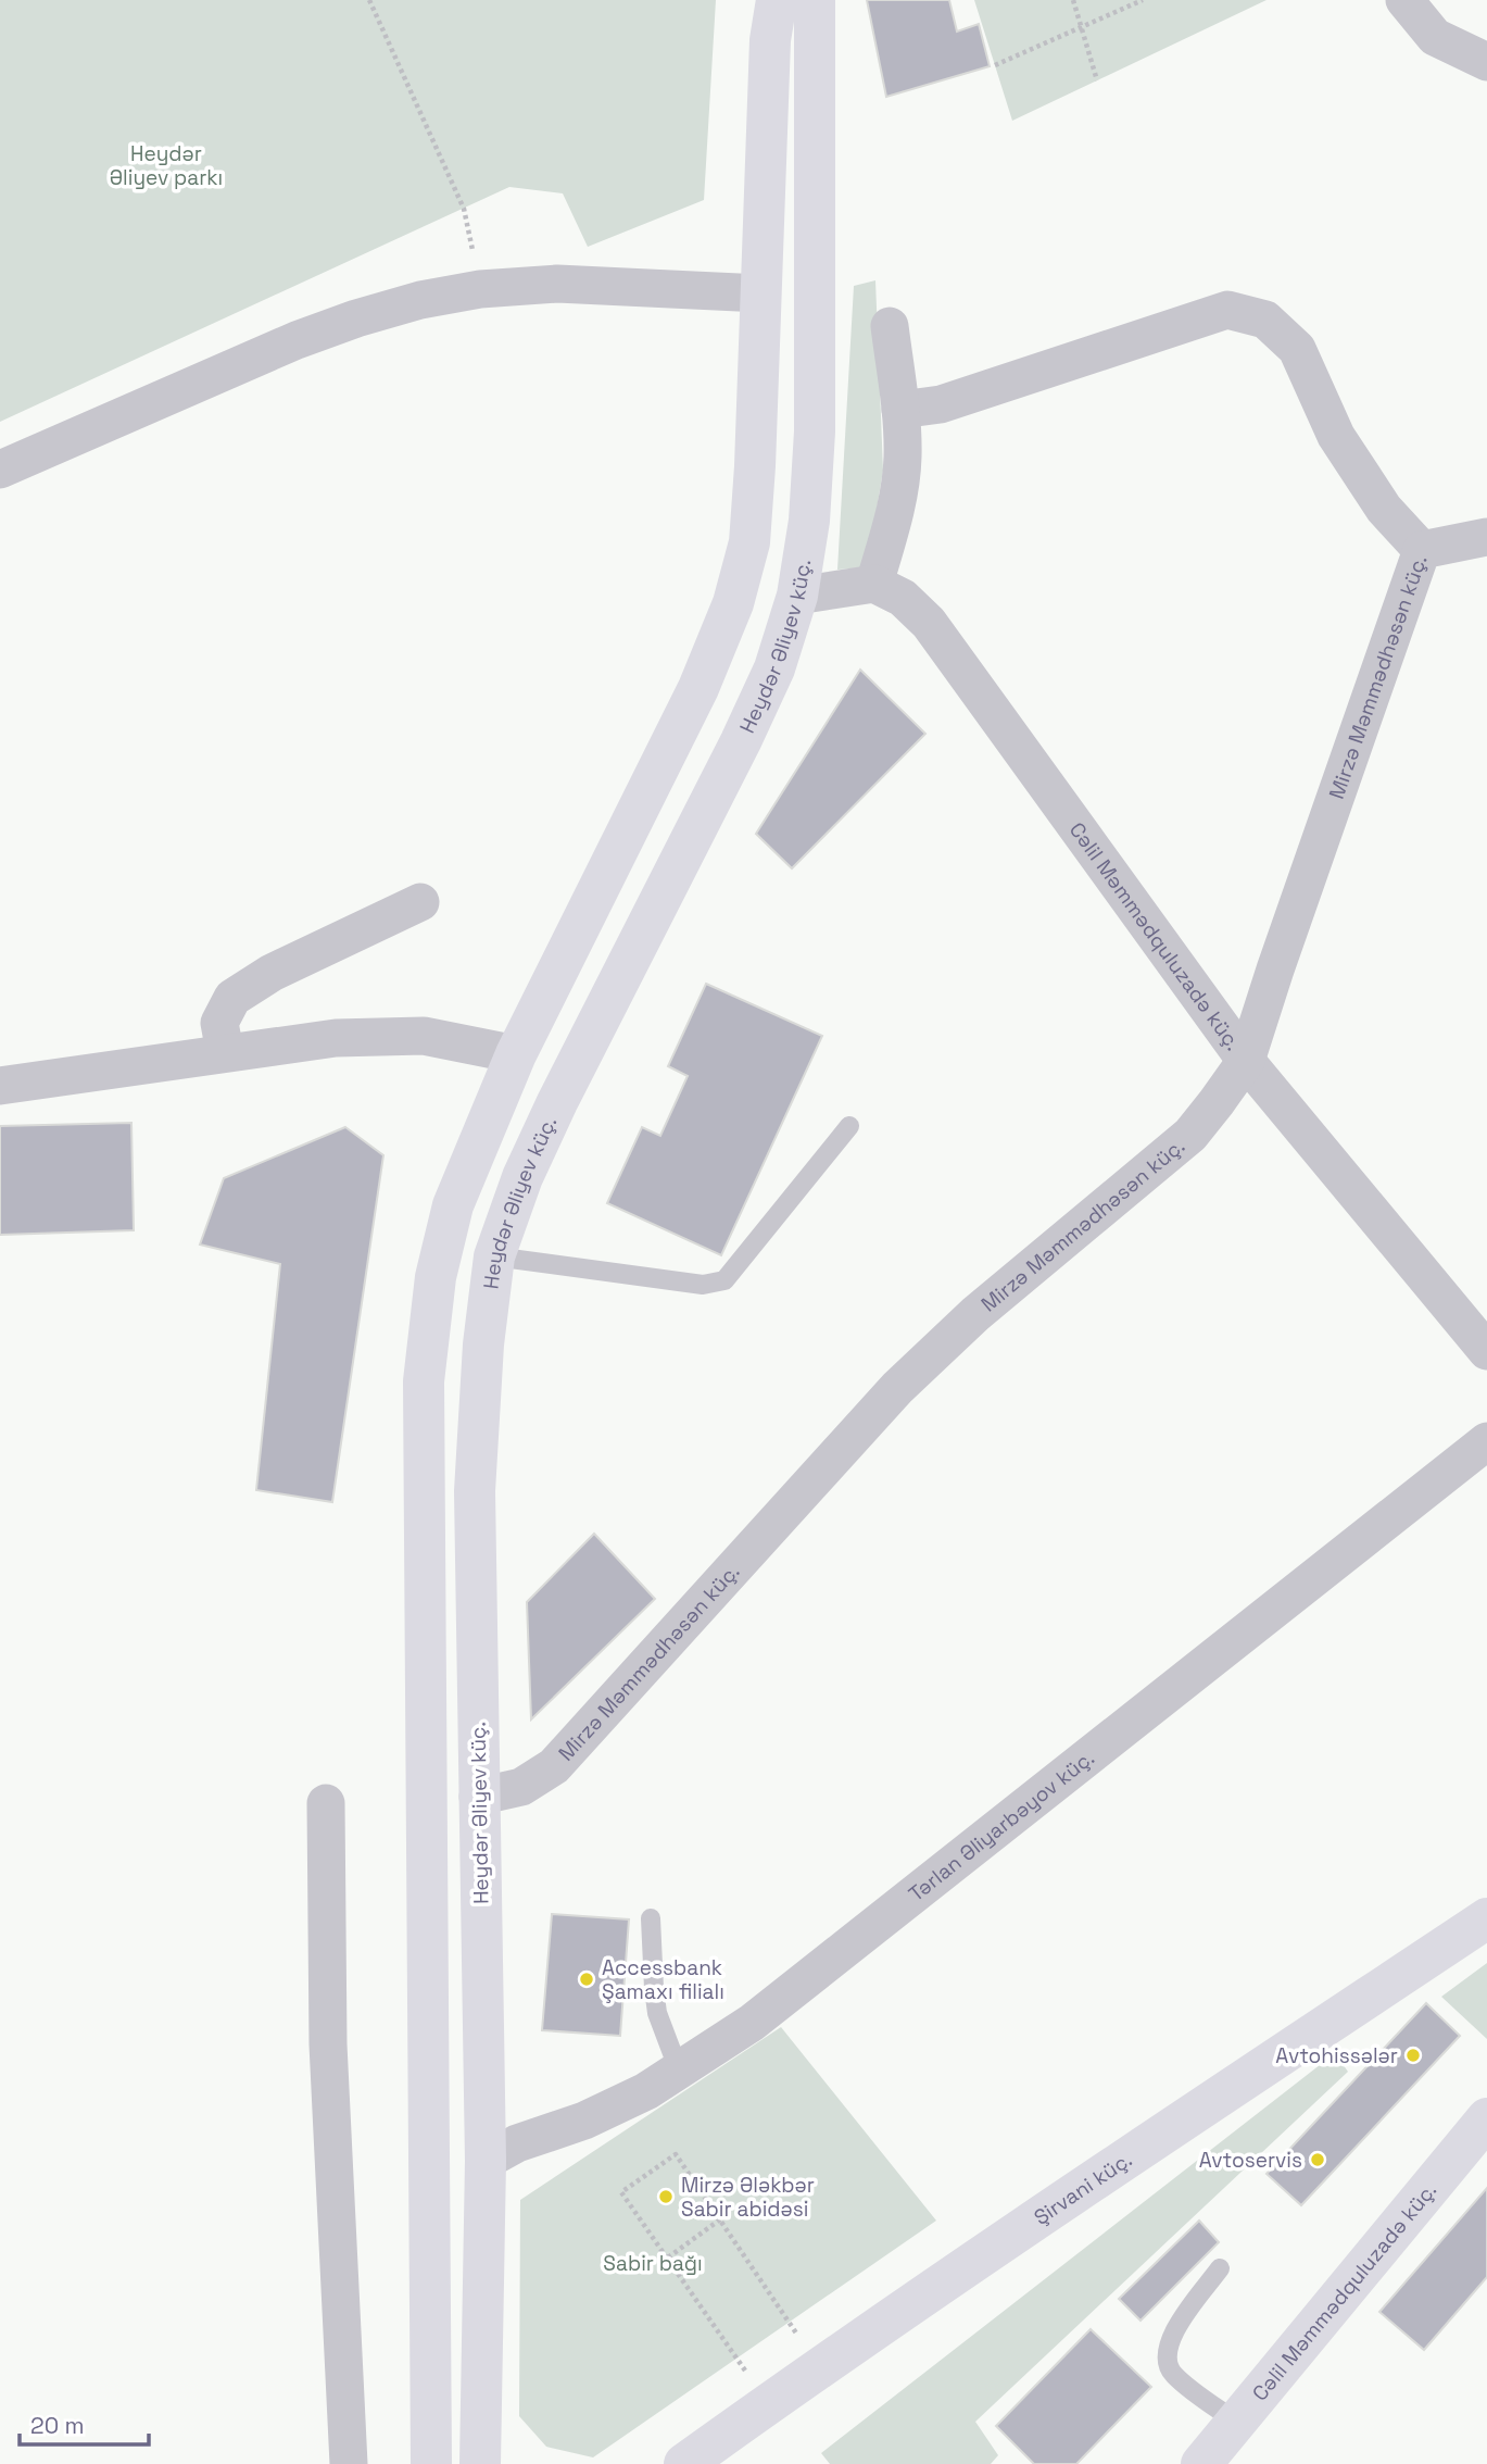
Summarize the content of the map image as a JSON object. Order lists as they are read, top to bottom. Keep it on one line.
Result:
{"streets":{"street":["Heydər Əliyev küç.","Mirzə Məmmədhəsən küç.","Cəlil Məmmədquluzadə küç.","Tərlan Əliyarbəyov küç.","Şirvani küç."]},"crossings":[["Heydər Əliyev küç.","Mirzə Məmmədhəsən küç."],["Heydər Əliyev küç.","Tərlan Əliyarbəyov küç."],["Mirzə Məmmədhəsən küç.","Cəlil Məmmədquluzadə küç."]],"parks":["Heydər Əliyev parkı","Sabir bağı"],"places":["Accessbank Şamaxı filialı","Avtohissələr","Avtoservis","Mirzə Ələkbər Sabir abidəsi"],"scale_bar":"20 m"}
